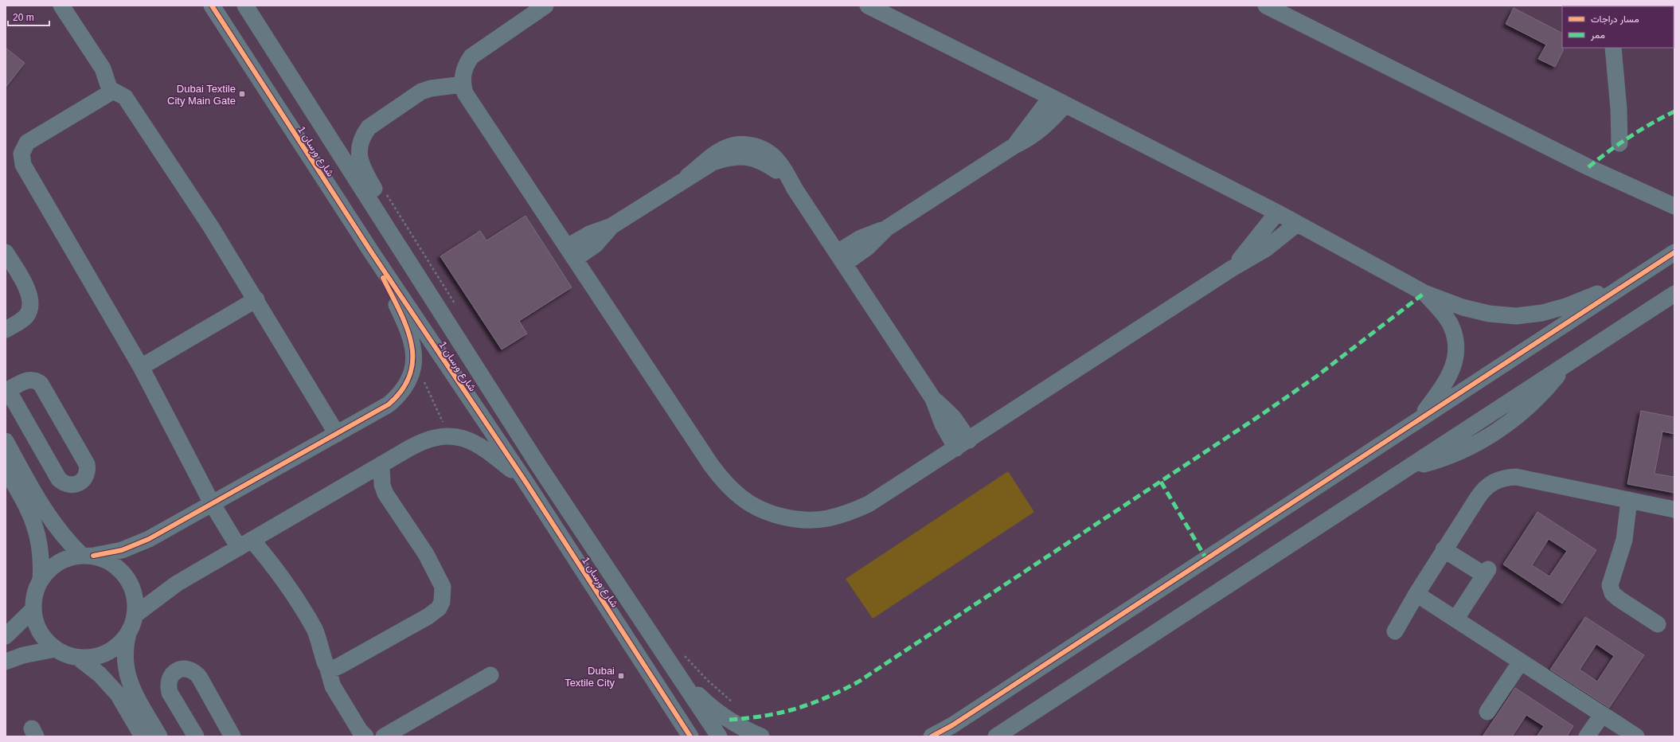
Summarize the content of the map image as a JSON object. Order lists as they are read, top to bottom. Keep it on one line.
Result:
{"streets":{"street":["شارع ورسان 1"]},"places":{"transit":["Dubai Textile City Main Gate","Dubai Textile City"]},"legend":["مسار دراجات","ممر"],"scale_bar":"20 m"}
